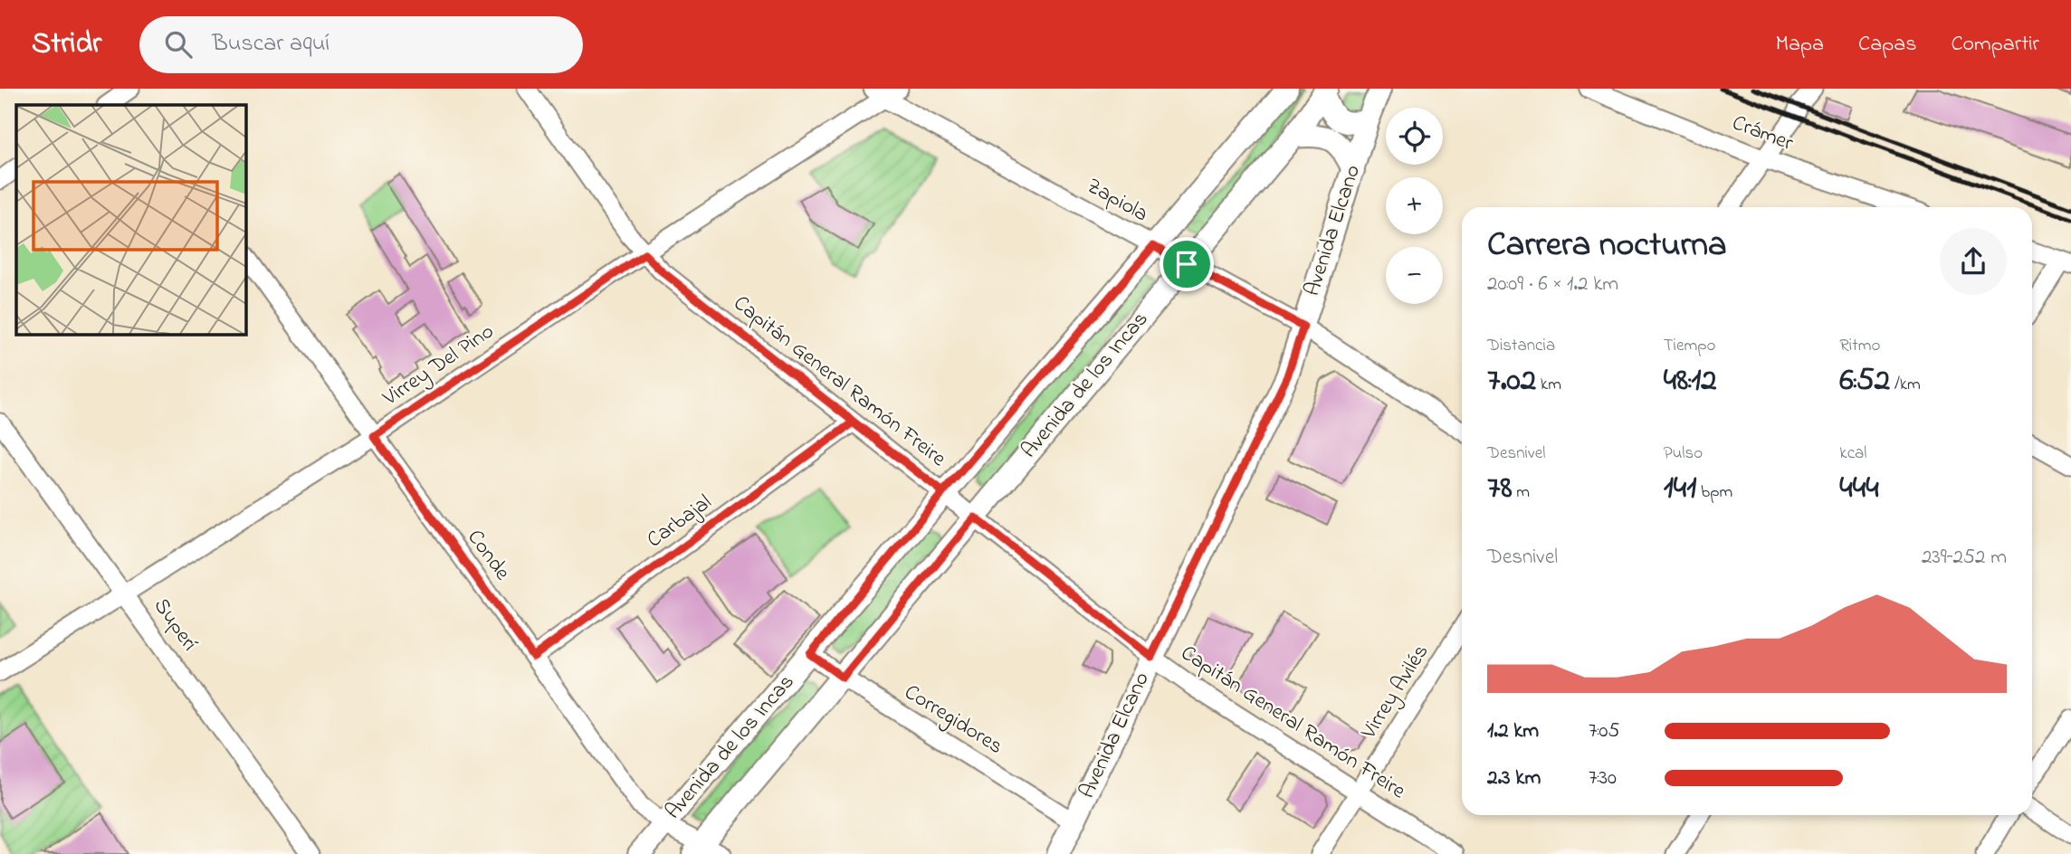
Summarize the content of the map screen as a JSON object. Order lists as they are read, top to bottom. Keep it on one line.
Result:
{"streets":{"main road":["Avenida Elcano","Avenida de los Incas"],"street":["Crámer","Zapiola","Virrey Del Pino","Capitán General Ramón Freire","Carbajal","Conde","Superí","Virrey Avilés","Corregidores"]},"crossings":[["Zapiola","Avenida Elcano"],["Zapiola","Virrey Del Pino"],["Zapiola","Avenida de los Incas"],["Avenida Elcano","Capitán General Ramón Freire"],["Avenida Elcano","Corregidores"],["Virrey Del Pino","Capitán General Ramón Freire"],["Virrey Del Pino","Conde"],["Virrey Del Pino","Superí"],["Capitán General Ramón Freire","Avenida de los Incas"],["Capitán General Ramón Freire","Carbajal"],["Capitán General Ramón Freire","Virrey Avilés"],["Avenida de los Incas","Conde"],["Avenida de los Incas","Corregidores"],["Carbajal","Conde"]],"page":{"header":"Stridr","search":"Buscar aquí","nav":["Mapa","Capas","Compartir"],"map_buttons":["+","−"],"heading":["Carrera nocturna","20:09 · 6 × 1.2 km"],"stats":[["Distancia","7.02 km"],["Tiempo","48:12"],["Ritmo","6:52 /km"],["Desnivel","78 m"],["Pulso","141 bpm"],["kcal","444"]],"chart":["Desnivel","239–252 m"],"list":[{"name":"1.2 km","note":"7:05"},{"name":"2.3 km","note":"7:30"}]}}
